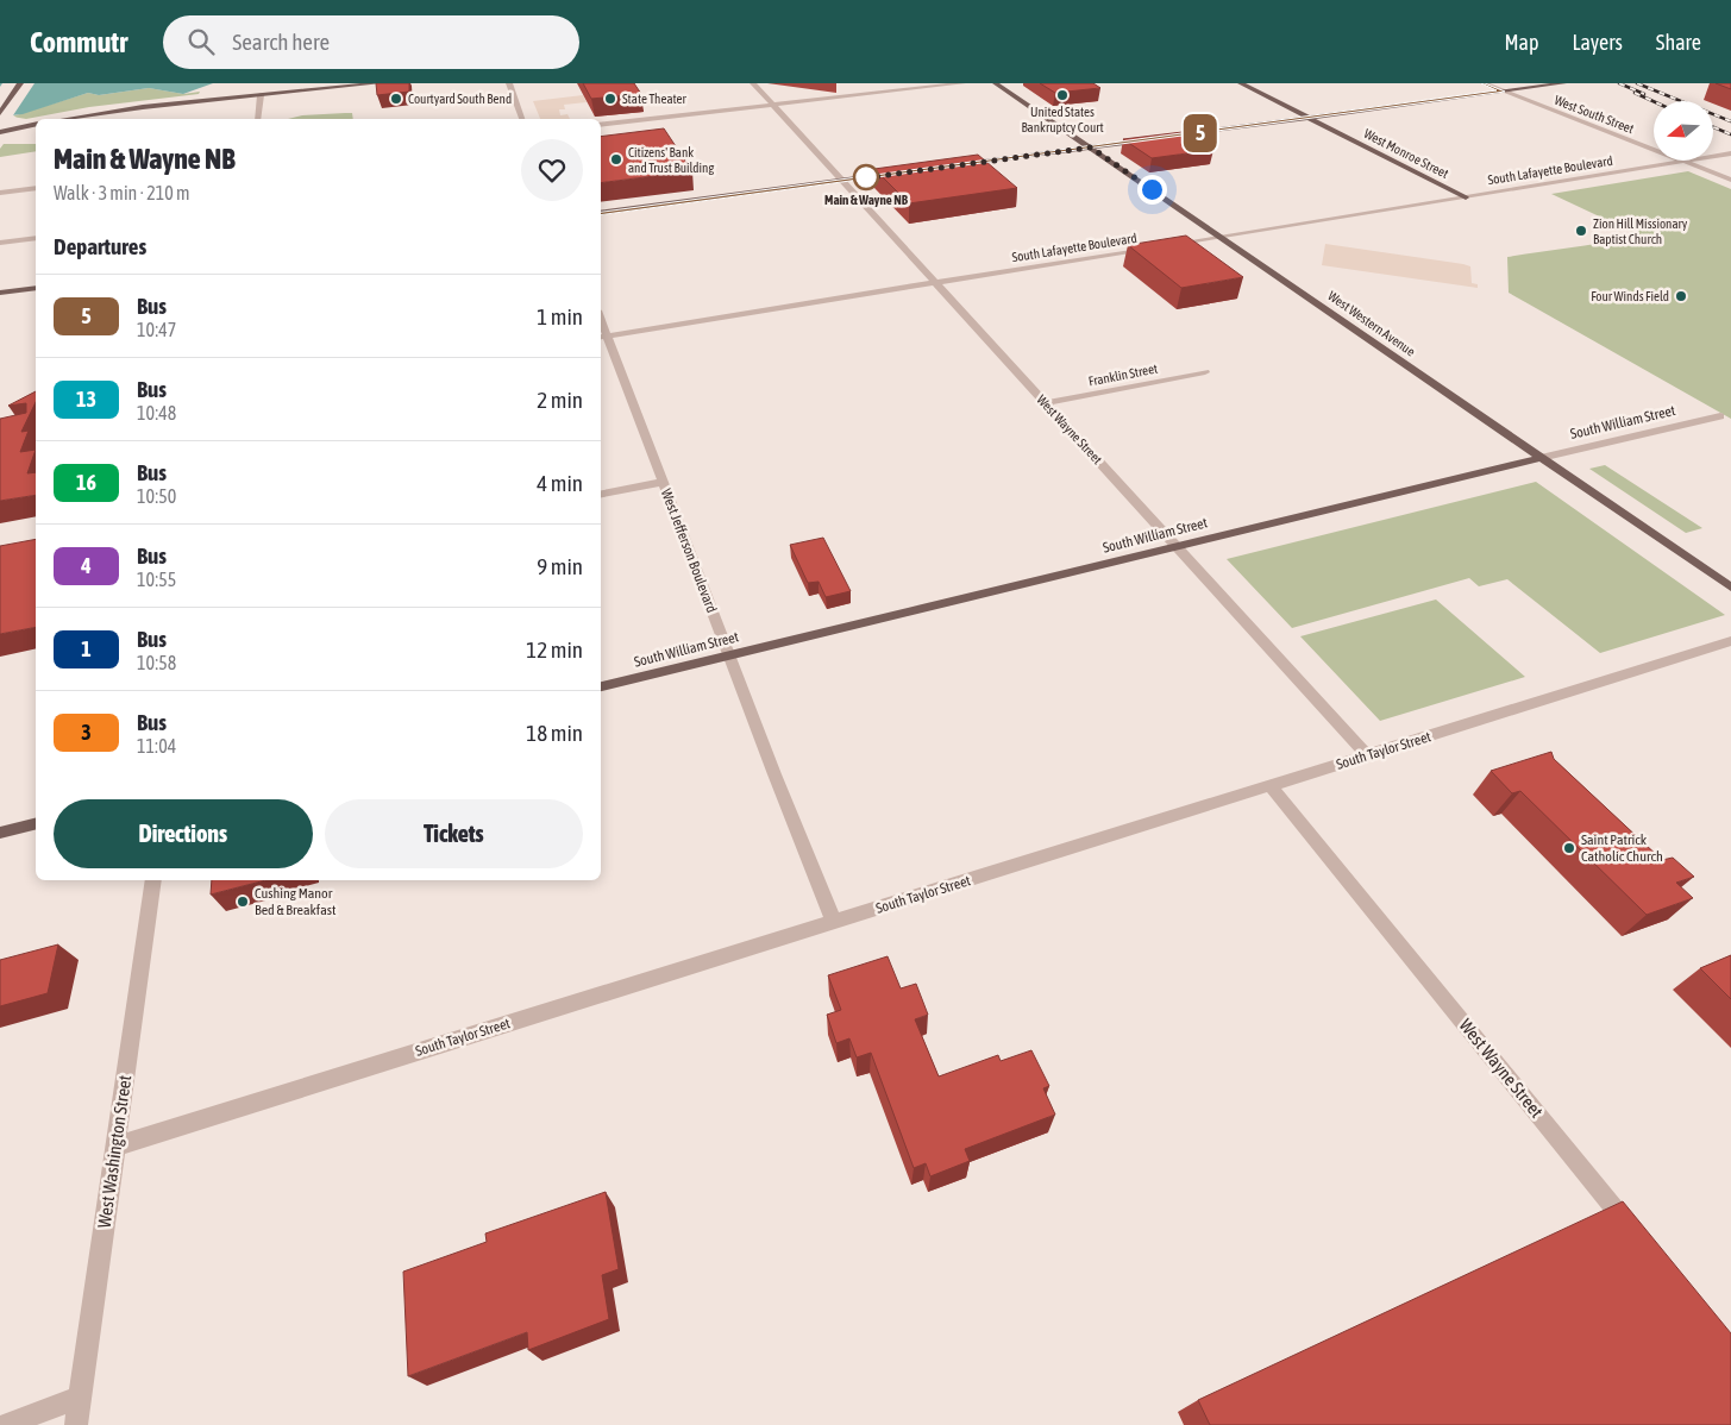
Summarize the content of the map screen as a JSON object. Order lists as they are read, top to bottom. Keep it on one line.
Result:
{"streets":{"main road":["West Monroe Street","West Western Avenue","South William Street"],"street":["West South Street","South Lafayette Boulevard","Franklin Street","West Wayne Street","West Jefferson Boulevard","South Taylor Street","West Washington Street"]},"crossings":[["West South Street","South Lafayette Boulevard"],["West Monroe Street","South Lafayette Boulevard"],["South Lafayette Boulevard","West Western Avenue"],["South Lafayette Boulevard","West Wayne Street"],["South Lafayette Boulevard","West Jefferson Boulevard"],["West Western Avenue","South William Street"],["Franklin Street","West Wayne Street"],["South William Street","West Wayne Street"],["South William Street","West Jefferson Boulevard"],["West Wayne Street","South Taylor Street"],["West Jefferson Boulevard","South Taylor Street"],["South Taylor Street","West Washington Street"]],"places":["United States Bankruptcy Court","Courtyard South Bend","State Theater","Citizens' Bank and Trust Building","Main & Wayne NB","Zion Hill Missionary Baptist Church","Four Winds Field","Saint Patrick Catholic Church","Cushing Manor Bed & Breakfast"],"lines":["bus line 5"],"north":"left","page":{"header":"Commutr","search":"Search here","nav":["Map","Layers","Share"],"on_map":"5","heading":[["Main & Wayne NB","Walk · 3 min · 210 m"],"Departures"],"list":[{"mark":"5","name":"Bus","note":"10:47","value":"1 min"},{"mark":"13","name":"Bus","note":"10:48","value":"2 min"},{"mark":"16","name":"Bus","note":"10:50","value":"4 min"},{"mark":"4","name":"Bus","note":"10:55","value":"9 min"},{"mark":"1","name":"Bus","note":"10:58","value":"12 min"},{"mark":"3","name":"Bus","note":"11:04","value":"18 min"}],"buttons":["Directions","Tickets"]}}
